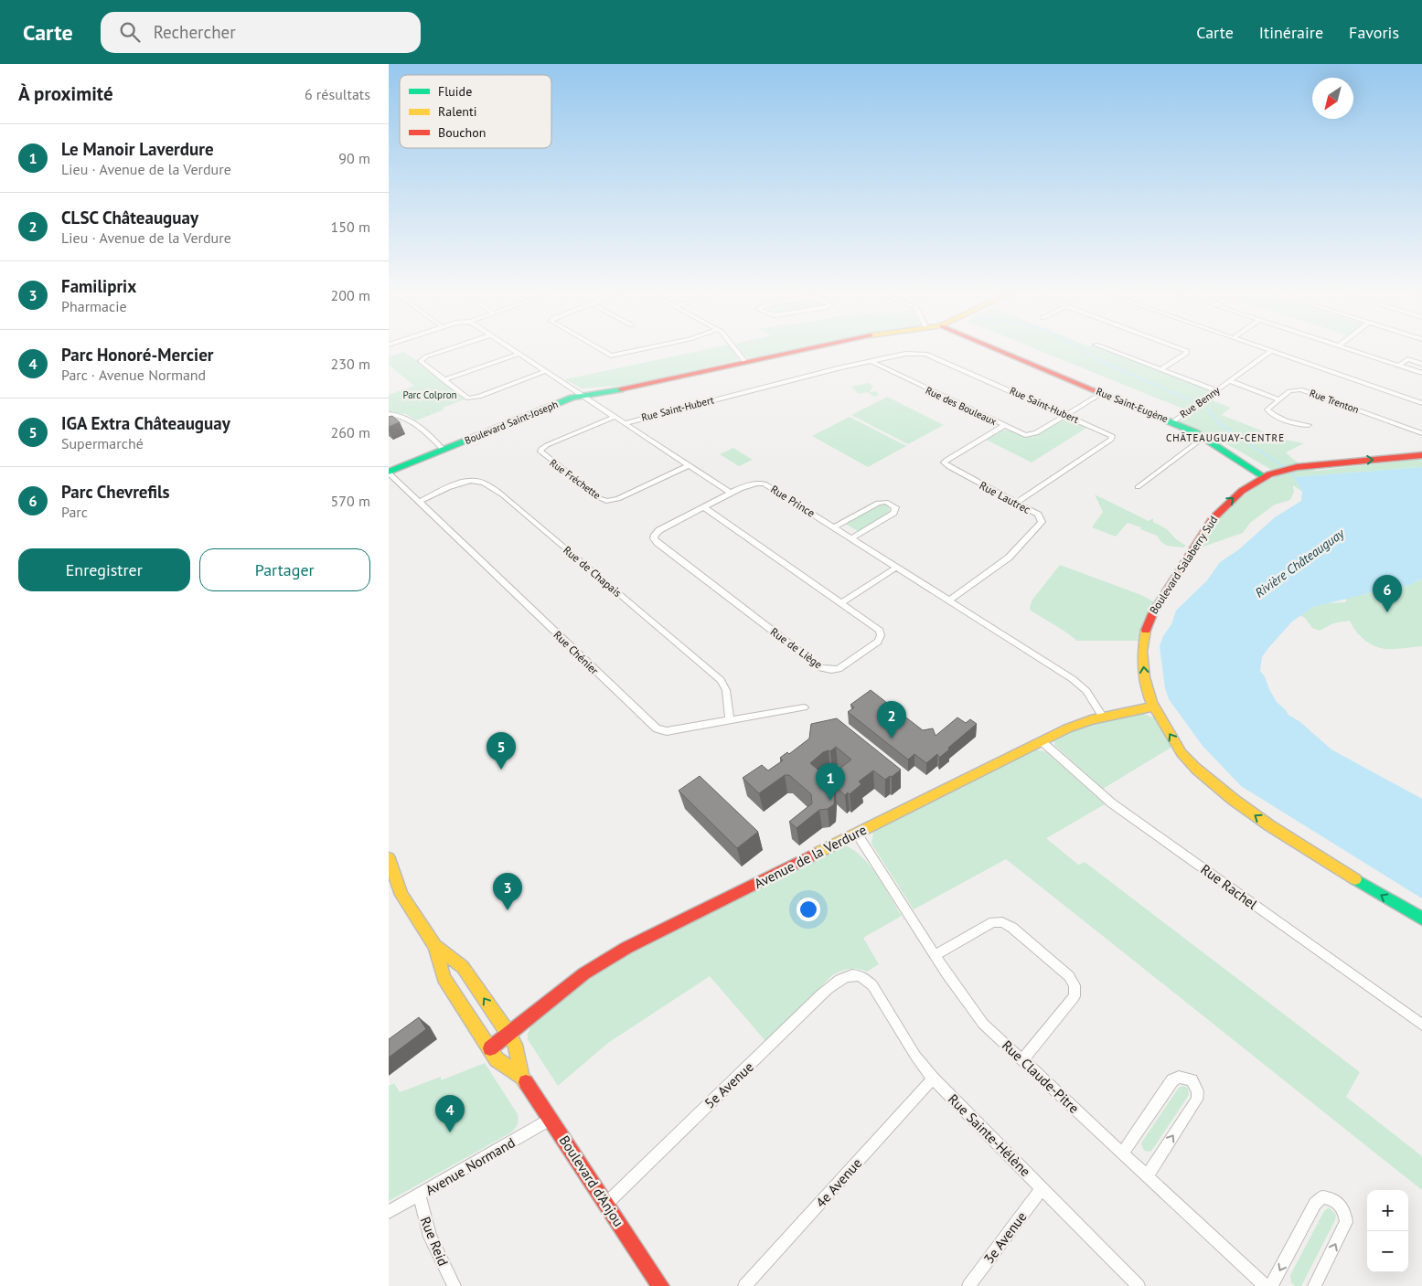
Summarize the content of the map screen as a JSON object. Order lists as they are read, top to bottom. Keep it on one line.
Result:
{"streets":{"street":["Rue Trenton","Rue Benny","Rue Saint-Hubert","Rue Saint-Eugène","Rue des Bouleaux","Boulevard Saint-Joseph","Rue Fréchette","Rue Lautrec","Rue Prince","Boulevard Salaberry Sud","Rue de Chapais","Rue de Liège","Rue Chénier","Avenue de la Verdure","Rue Rachel","Rue Claude-Pitre","5e Avenue","Rue Sainte-Hélène","Avenue Normand","Boulevard d'Anjou","4e Avenue","3e Avenue","Rue Reid"]},"crossings":[["Rue Benny","Rue Saint-Eugène"],["Rue Saint-Hubert","Rue des Bouleaux"],["Rue Saint-Hubert","Rue Lautrec"],["Rue Saint-Eugène","Boulevard Salaberry Sud"],["Rue des Bouleaux","Rue Lautrec"],["Boulevard Saint-Joseph","Rue Chénier"],["Rue Lautrec","Rue Prince"],["Rue Prince","Rue de Liège"],["Rue Prince","Avenue de la Verdure"],["Boulevard Salaberry Sud","Avenue de la Verdure"],["Rue de Chapais","Rue Chénier"],["Avenue de la Verdure","Rue Rachel"],["Avenue de la Verdure","Rue Claude-Pitre"],["Avenue de la Verdure","Boulevard d'Anjou"],["5e Avenue","Rue Sainte-Hélène"],["5e Avenue","Boulevard d'Anjou"],["Rue Sainte-Hélène","4e Avenue"],["Rue Sainte-Hélène","3e Avenue"],["Avenue Normand","Boulevard d'Anjou"],["Avenue Normand","Rue Reid"]],"districts":["CHÂTEAUGUAY-CENTRE"],"water":["Rivière Châteauguay"],"parks":["Parc Colpron"],"legend":["Fluide","Ralenti","Bouchon"],"north":"bottom left","page":{"header":"Carte","search":"Rechercher","nav":["Carte","Itinéraire","Favoris"],"heading":["À proximité","6 résultats"],"list":[{"mark":"1","name":"Le Manoir Laverdure","note":"Lieu · Avenue de la Verdure","value":"90 m"},{"mark":"2","name":"CLSC Châteauguay","note":"Lieu · Avenue de la Verdure","value":"150 m"},{"mark":"3","name":"Familiprix","note":"Pharmacie","value":"200 m"},{"mark":"4","name":"Parc Honoré-Mercier","note":"Parc · Avenue Normand","value":"230 m"},{"mark":"5","name":"IGA Extra Châteauguay","note":"Supermarché","value":"260 m"},{"mark":"6","name":"Parc Chevrefils","note":"Parc","value":"570 m"}],"buttons":["Enregistrer","Partager"],"pins":["6","2","5","1","3","4"],"map_buttons":["+","−"]}}
